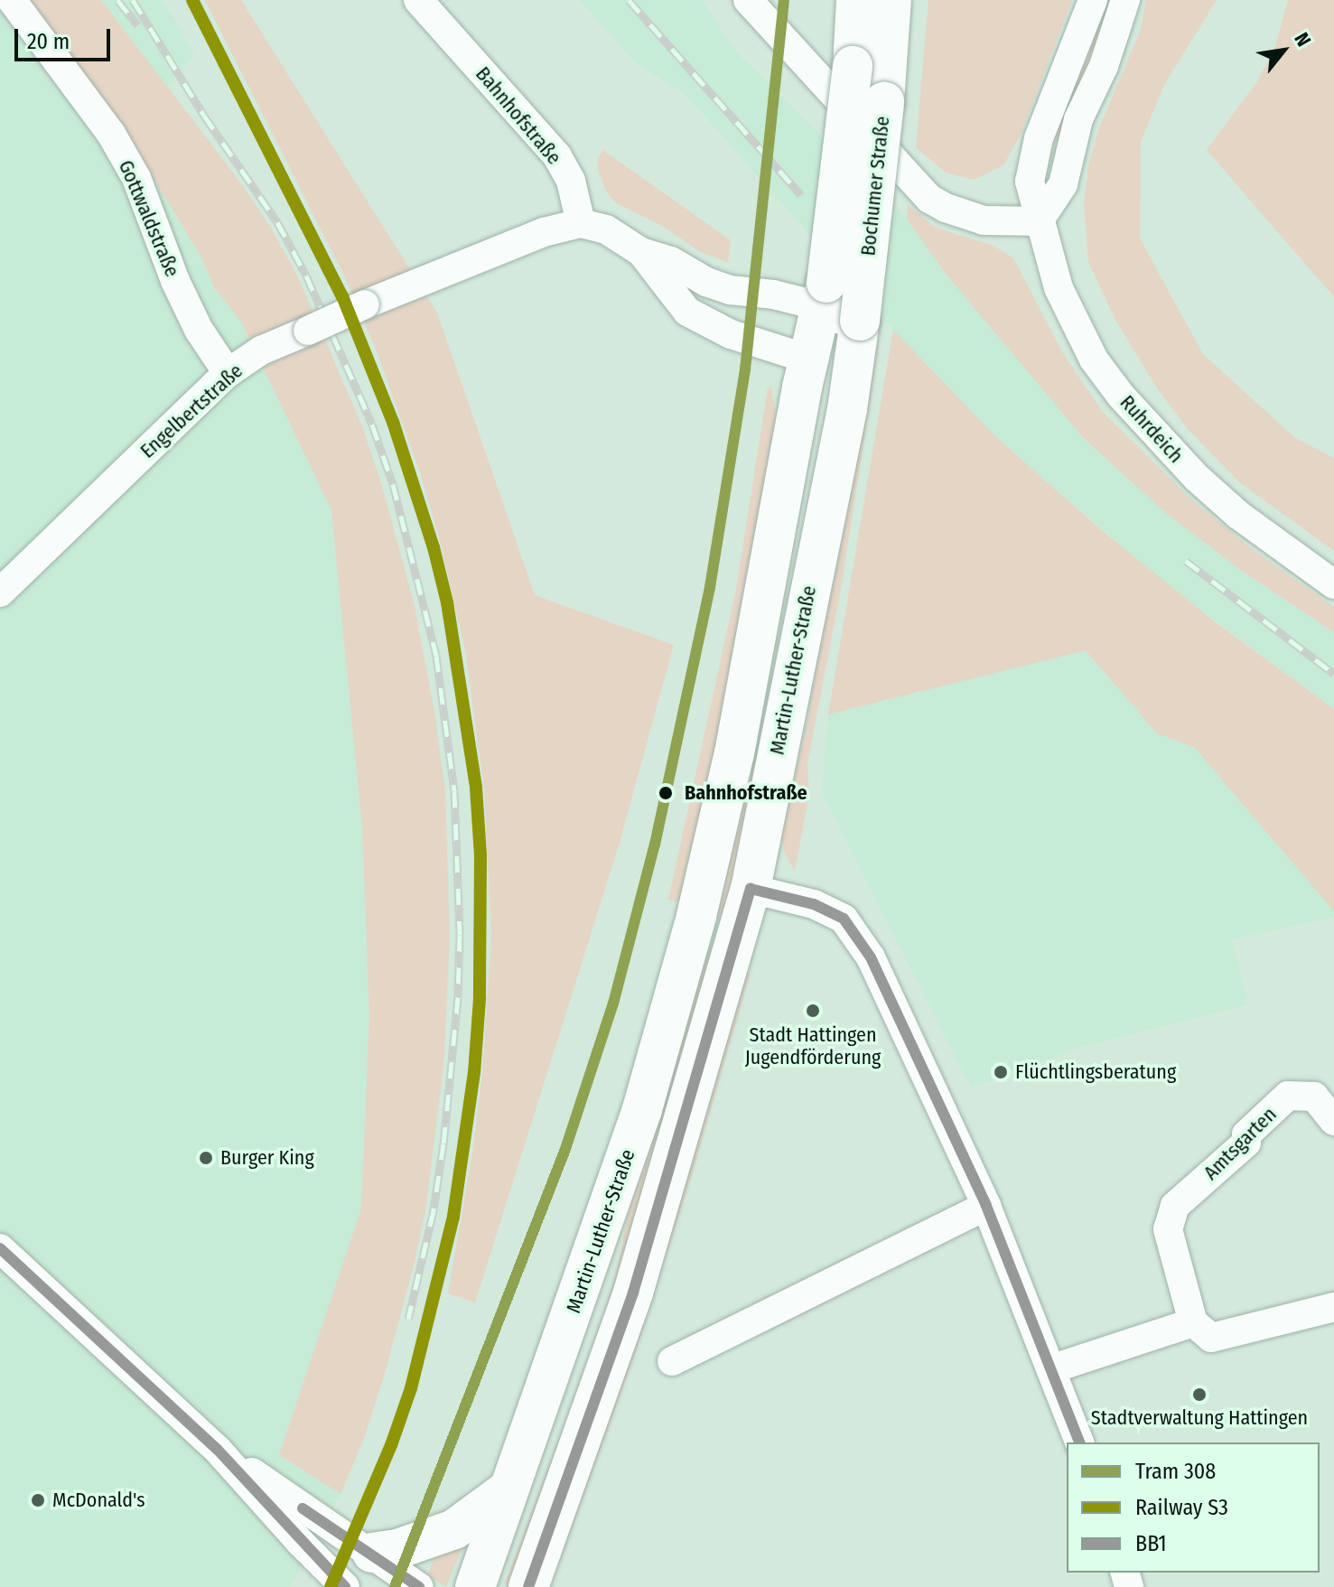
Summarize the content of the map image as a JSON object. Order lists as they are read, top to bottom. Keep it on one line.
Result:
{"streets":{"main road":["Bochumer Straße","Martin-Luther-Straße"],"street":["Bahnhofstraße","Gottwaldstraße","Engelbertstraße","Ruhrdeich","Amtsgarten"]},"crossings":[["Bahnhofstraße","Engelbertstraße"],["Bochumer Straße","Martin-Luther-Straße"],["Gottwaldstraße","Engelbertstraße"]],"places":["Bahnhofstraße","Stadt Hattingen Jugendförderung","Flüchtlingsberatung","Burger King","Stadtverwaltung Hattingen","McDonald's"],"lines":["tram line 308","rail line S3","transit line BB1"],"legend":["Tram 308","Railway S3","BB1"],"scale_bar":"20 m","north":"top right"}
